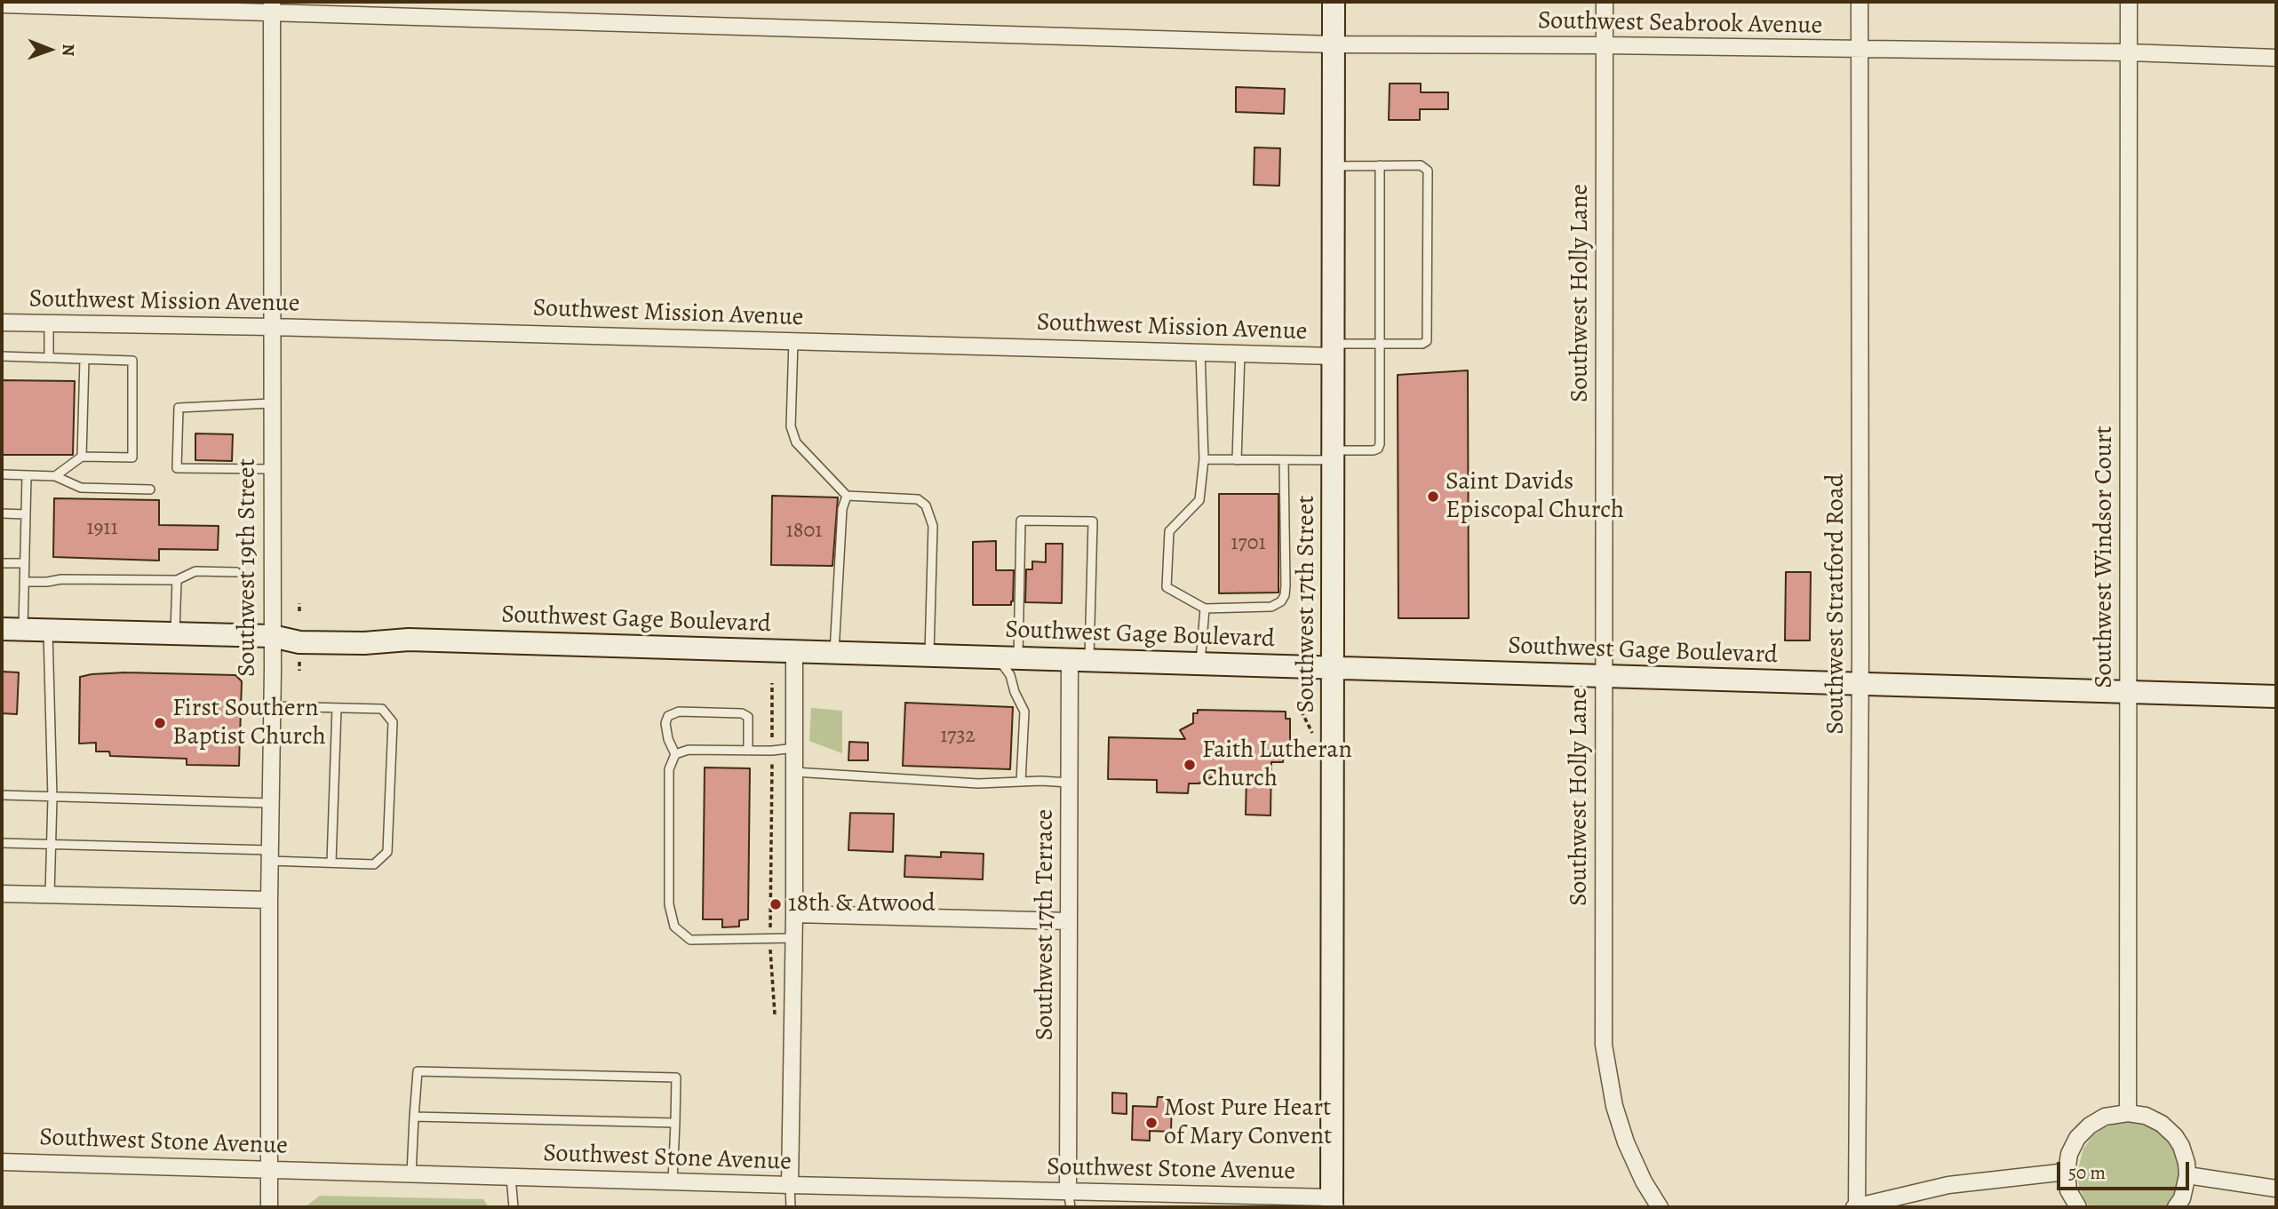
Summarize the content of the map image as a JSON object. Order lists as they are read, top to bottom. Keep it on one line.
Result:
{"streets":{"main road":["Southwest 17th Street","Southwest Gage Boulevard"],"street":["Southwest Seabrook Avenue","Southwest Holly Lane","Southwest Mission Avenue","Southwest Windsor Court","Southwest 19th Street","Southwest Stratford Road","Southwest 17th Terrace","Southwest Stone Avenue"]},"crossings":[["Southwest Seabrook Avenue","Southwest Holly Lane"],["Southwest Seabrook Avenue","Southwest Windsor Court"],["Southwest Seabrook Avenue","Southwest 19th Street"],["Southwest Seabrook Avenue","Southwest 17th Street"],["Southwest Seabrook Avenue","Southwest Stratford Road"],["Southwest Holly Lane","Southwest Gage Boulevard"],["Southwest Mission Avenue","Southwest 19th Street"],["Southwest Mission Avenue","Southwest 17th Street"],["Southwest Windsor Court","Southwest Gage Boulevard"],["Southwest 19th Street","Southwest Gage Boulevard"],["Southwest 19th Street","Southwest Stone Avenue"],["Southwest 17th Street","Southwest Gage Boulevard"],["Southwest 17th Street","Southwest Stone Avenue"],["Southwest Stratford Road","Southwest Gage Boulevard"],["Southwest Gage Boulevard","Southwest 17th Terrace"],["Southwest 17th Terrace","Southwest Stone Avenue"]],"places":["Saint Davids Episcopal Church","First Southern Baptist Church","Faith Lutheran Church","18th & Atwood","Most Pure Heart of Mary Convent"],"house_numbers":["1911","1801","1701","1732"],"scale_bar":"50 m","north":"right"}
